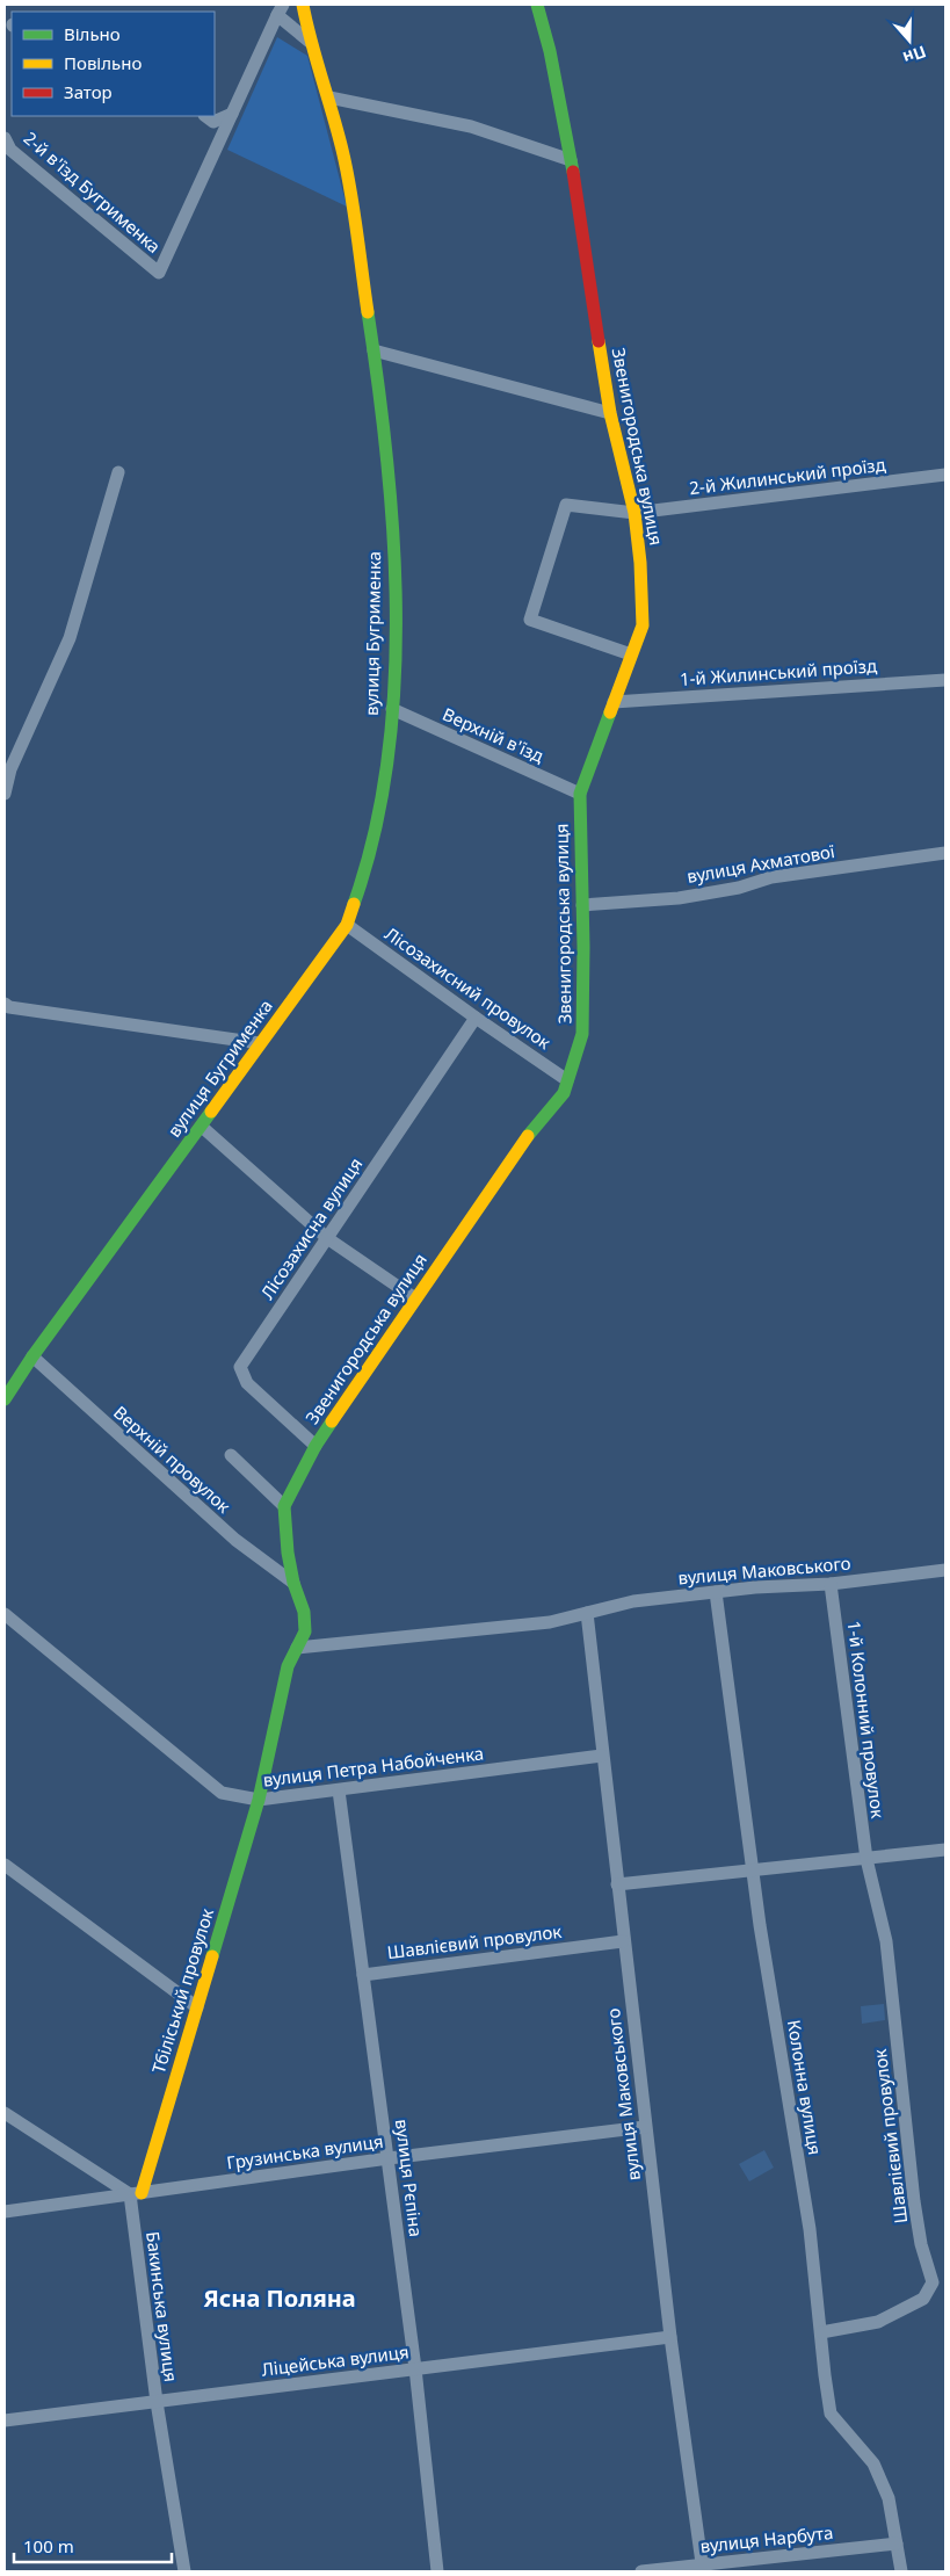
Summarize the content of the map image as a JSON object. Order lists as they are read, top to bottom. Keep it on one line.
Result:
{"streets":{"street":["2-й в'їзд Бугрименка","Звенигородська вулиця","2-й Жилинський проїзд","вулиця Бугрименка","1-й Жилинський проїзд","Верхній в'їзд","вулиця Ахматової","Лісозахисний провулок","Лісозахисна вулиця","Верхній провулок","вулиця Маковського","1-й Колонний провулок","вулиця Петра Набойченка","Шавлієвий провулок","Тбіліський провулок","Колонна вулиця","Грузинська вулиця","вулиця Рєпіна","Бакинська вулиця","Ліцейська вулиця","вулиця Нарбута"]},"crossings":[["Звенигородська вулиця","2-й Жилинський проїзд"],["Звенигородська вулиця","1-й Жилинський проїзд"],["Звенигородська вулиця","Верхній в'їзд"],["Звенигородська вулиця","вулиця Ахматової"],["Звенигородська вулиця","Лісозахисний провулок"],["Звенигородська вулиця","Лісозахисна вулиця"],["вулиця Бугрименка","Верхній в'їзд"],["вулиця Бугрименка","Лісозахисний провулок"],["вулиця Бугрименка","Верхній провулок"],["Лісозахисний провулок","Лісозахисна вулиця"],["вулиця Маковського","1-й Колонний провулок"],["вулиця Маковського","вулиця Петра Набойченка"],["вулиця Маковського","Шавлієвий провулок"],["вулиця Маковського","Колонна вулиця"],["вулиця Маковського","Грузинська вулиця"],["вулиця Маковського","Ліцейська вулиця"],["вулиця Маковського","вулиця Нарбута"],["1-й Колонний провулок","Шавлієвий провулок"],["вулиця Петра Набойченка","Тбіліський провулок"],["вулиця Петра Набойченка","вулиця Рєпіна"],["Шавлієвий провулок","Колонна вулиця"],["Шавлієвий провулок","вулиця Рєпіна"],["Тбіліський провулок","Грузинська вулиця"],["Тбіліський провулок","Бакинська вулиця"],["Колонна вулиця","вулиця Нарбута"],["Грузинська вулиця","вулиця Рєпіна"],["Грузинська вулиця","Бакинська вулиця"],["вулиця Рєпіна","Ліцейська вулиця"],["Бакинська вулиця","Ліцейська вулиця"]],"districts":["Ясна Поляна"],"legend":["Вільно","Повільно","Затор"],"scale_bar":"100 m","north":"bottom"}
